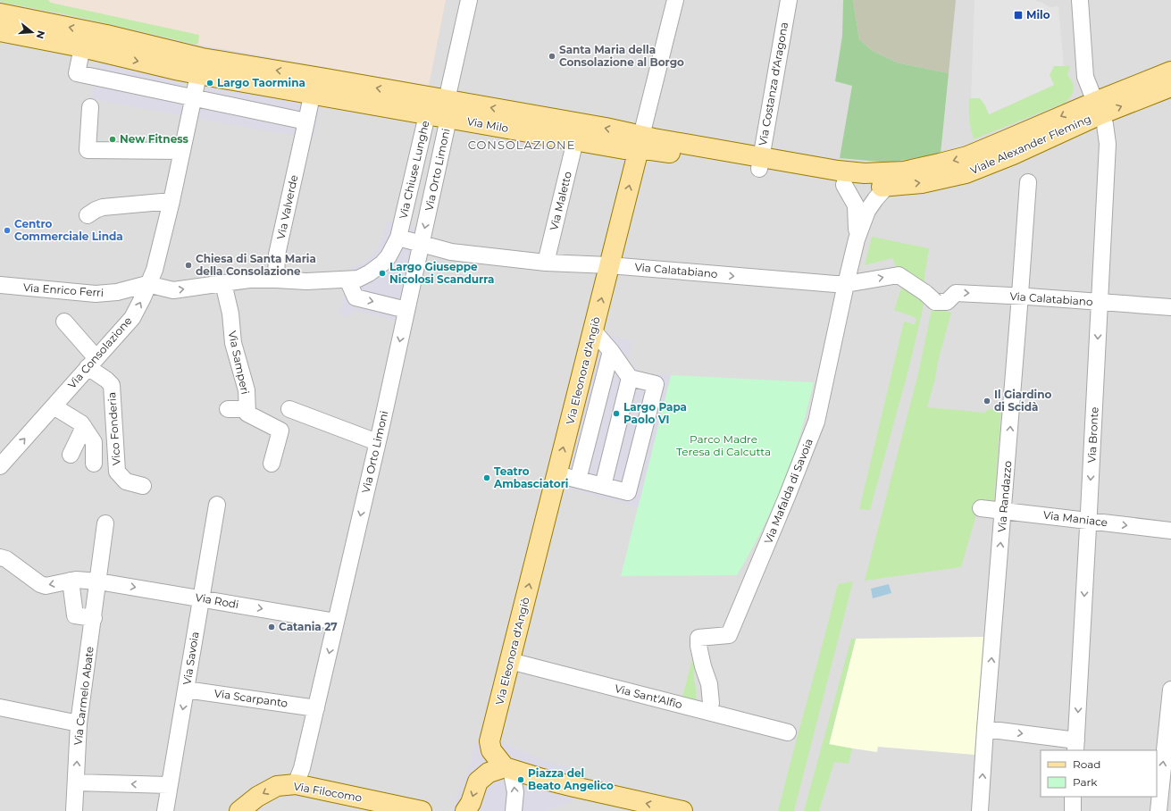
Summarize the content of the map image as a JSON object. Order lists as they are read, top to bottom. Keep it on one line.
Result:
{"streets":{"main road":["Via Milo","Viale Alexander Fleming","Via Eleonora d'Angiò","Via Filocomo"],"street":["Via Costanza d'Aragona","Via Chiuse Lunghe","Via Orto Limoni","Via Maletto","Via Valverde","Via Calatabiano","Via Enrico Ferri","Via Consolazione","Via Samperi","Vico Fonderia","Via Bronte","Via Mafalda di Savoia","Via Randazzo","Via Maniace","Via Rodi","Via Savoia","Via Carmelo Abate","Via Sant'Alfio","Via Scarpanto"]},"crossings":[["Via Costanza d'Aragona","Via Milo"],["Via Costanza d'Aragona","Viale Alexander Fleming"],["Via Milo","Viale Alexander Fleming"],["Via Milo","Via Chiuse Lunghe"],["Via Milo","Via Orto Limoni"],["Via Milo","Via Maletto"],["Via Milo","Via Valverde"],["Via Milo","Via Eleonora d'Angiò"],["Viale Alexander Fleming","Via Bronte"],["Via Chiuse Lunghe","Via Calatabiano"],["Via Orto Limoni","Via Calatabiano"],["Via Orto Limoni","Via Rodi"],["Via Orto Limoni","Via Scarpanto"],["Via Orto Limoni","Via Filocomo"],["Via Maletto","Via Calatabiano"],["Via Calatabiano","Via Eleonora d'Angiò"],["Via Calatabiano","Via Bronte"],["Via Calatabiano","Via Mafalda di Savoia"],["Via Calatabiano","Via Randazzo"],["Via Enrico Ferri","Via Consolazione"],["Via Consolazione","Vico Fonderia"],["Via Eleonora d'Angiò","Via Sant'Alfio"],["Via Bronte","Via Maniace"],["Via Mafalda di Savoia","Via Sant'Alfio"],["Via Randazzo","Via Maniace"],["Via Rodi","Via Savoia"],["Via Rodi","Via Carmelo Abate"],["Via Savoia","Via Scarpanto"]],"one_way":["Via Orto Limoni","Via Calatabiano","Via Consolazione","Via Bronte","Via Randazzo","Via Maniace"],"districts":["CONSOLAZIONE"],"parks":["Parco Madre Teresa di Calcutta"],"places":{"transit":["Milo"],"other":["Santa Maria della Consolazione al Borgo","Largo Taormina","New Fitness","Centro Commerciale Linda","Chiesa di Santa Maria della Consolazione","Largo Giuseppe Nicolosi Scandurra","Il Giardino di Scidà","Largo Papa Paolo VI","Teatro Ambasciatori","Catania 27","Piazza del Beato Angelico"]},"legend":["Road","Park"],"north":"right"}
